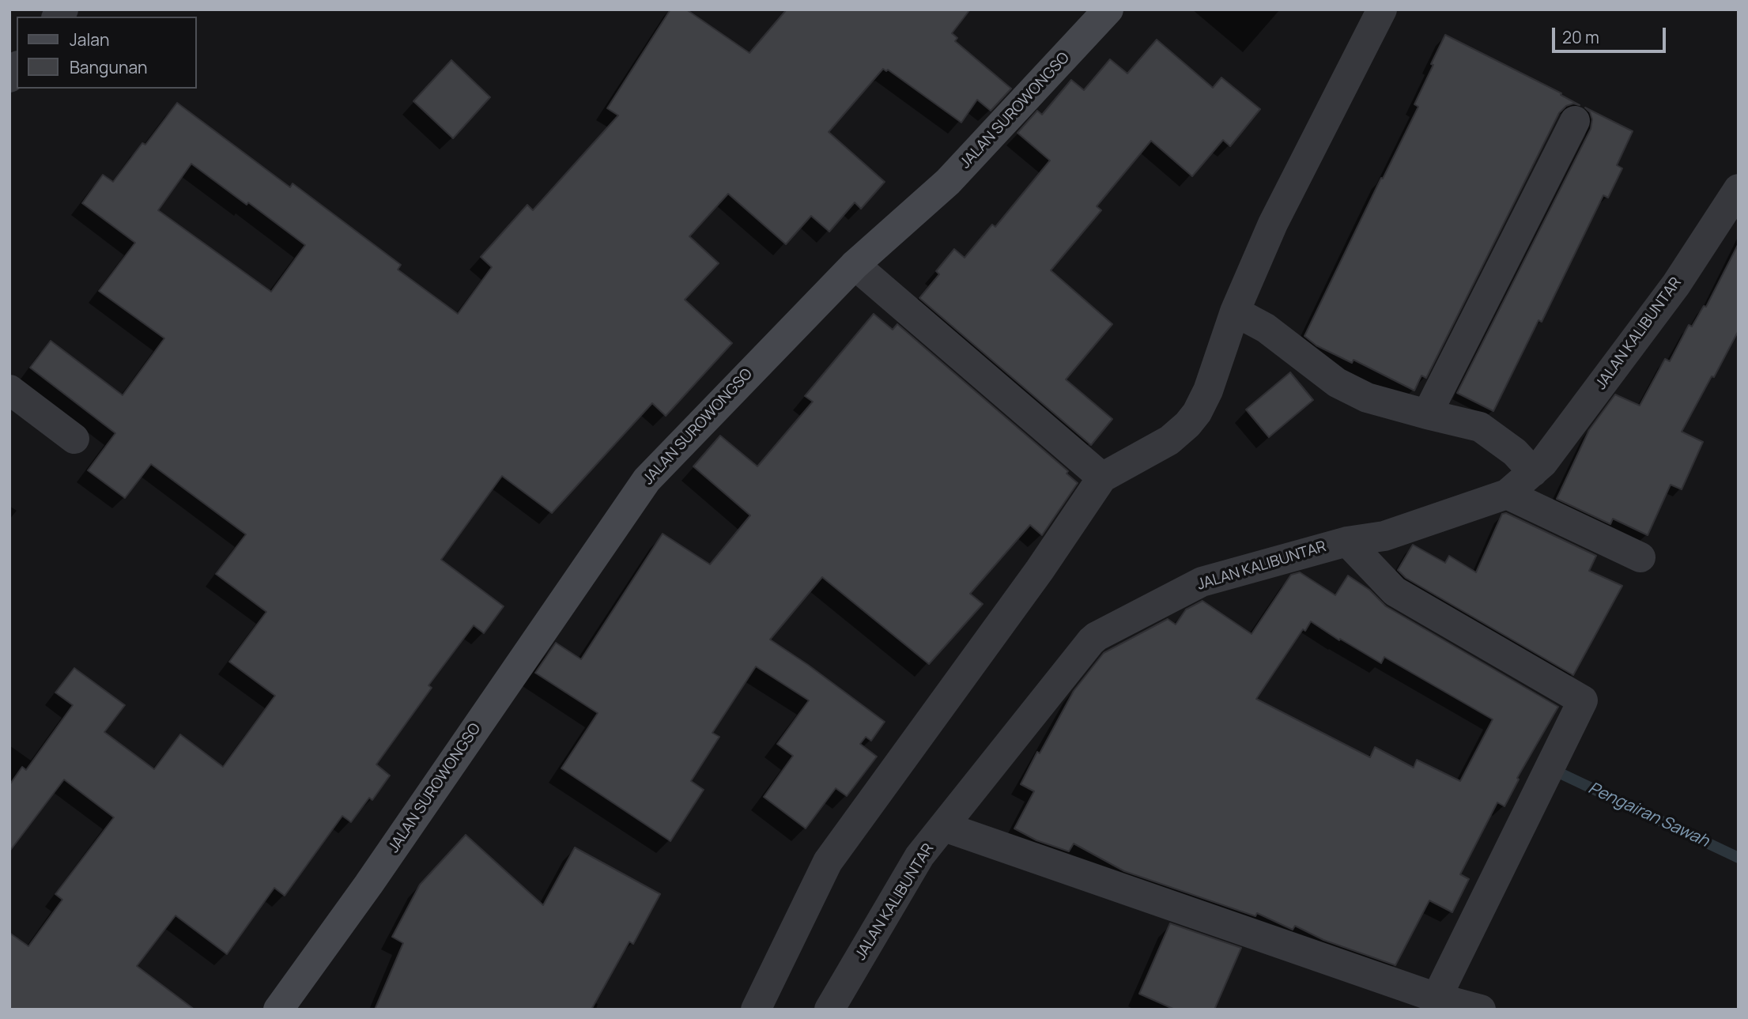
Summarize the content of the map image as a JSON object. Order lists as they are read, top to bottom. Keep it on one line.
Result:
{"streets":{"street":["JALAN SUROWONGSO","JALAN KALIBUNTAR"]},"water":["Pengairan Sawah"],"legend":["Jalan","Bangunan"],"scale_bar":"20 m"}
